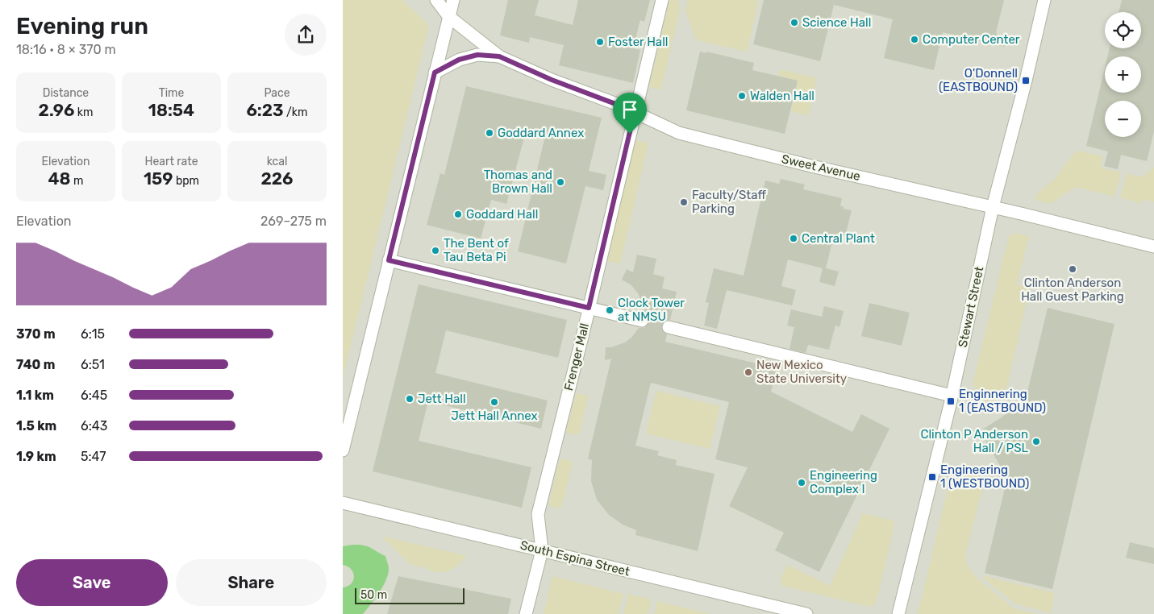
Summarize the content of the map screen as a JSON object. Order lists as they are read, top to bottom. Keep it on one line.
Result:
{"streets":{"street":["Sweet Avenue","Stewart Street","Frenger Mall","South Espina Street"]},"crossings":[["Sweet Avenue","Stewart Street"],["Sweet Avenue","Frenger Mall"],["Frenger Mall","South Espina Street"]],"places":{"other":["Science Hall","Computer Center","Foster Hall","Walden Hall","Goddard Annex","Thomas and Brown Hall","Faculty/Staff Parking","Goddard Hall","Central Plant","The Bent of Tau Beta Pi","Clinton Anderson Hall Guest Parking","Clock Tower at NMSU","New Mexico State University","Jett Hall","Jett Hall Annex","Clinton P Anderson Hall / PSL","Engineering Complex I"],"transit":["O'Donnell (EASTBOUND)","Enginnering 1 (EASTBOUND)","Engineering 1 (WESTBOUND)"]},"scale_bar":"50 m","page":{"heading":["Evening run","18:16 · 8 × 370 m"],"map_buttons":["+","−"],"stats":[["Distance","2.96 km"],["Time","18:54"],["Pace","6:23 /km"],["Elevation","48 m"],["Heart rate","159 bpm"],["kcal","226"]],"chart":["Elevation","269–275 m"],"list":[{"name":"370 m","note":"6:15"},{"name":"740 m","note":"6:51"},{"name":"1.1 km","note":"6:45"},{"name":"1.5 km","note":"6:43"},{"name":"1.9 km","note":"5:47"}],"buttons":["Save","Share"],"scale":"50 m"}}
